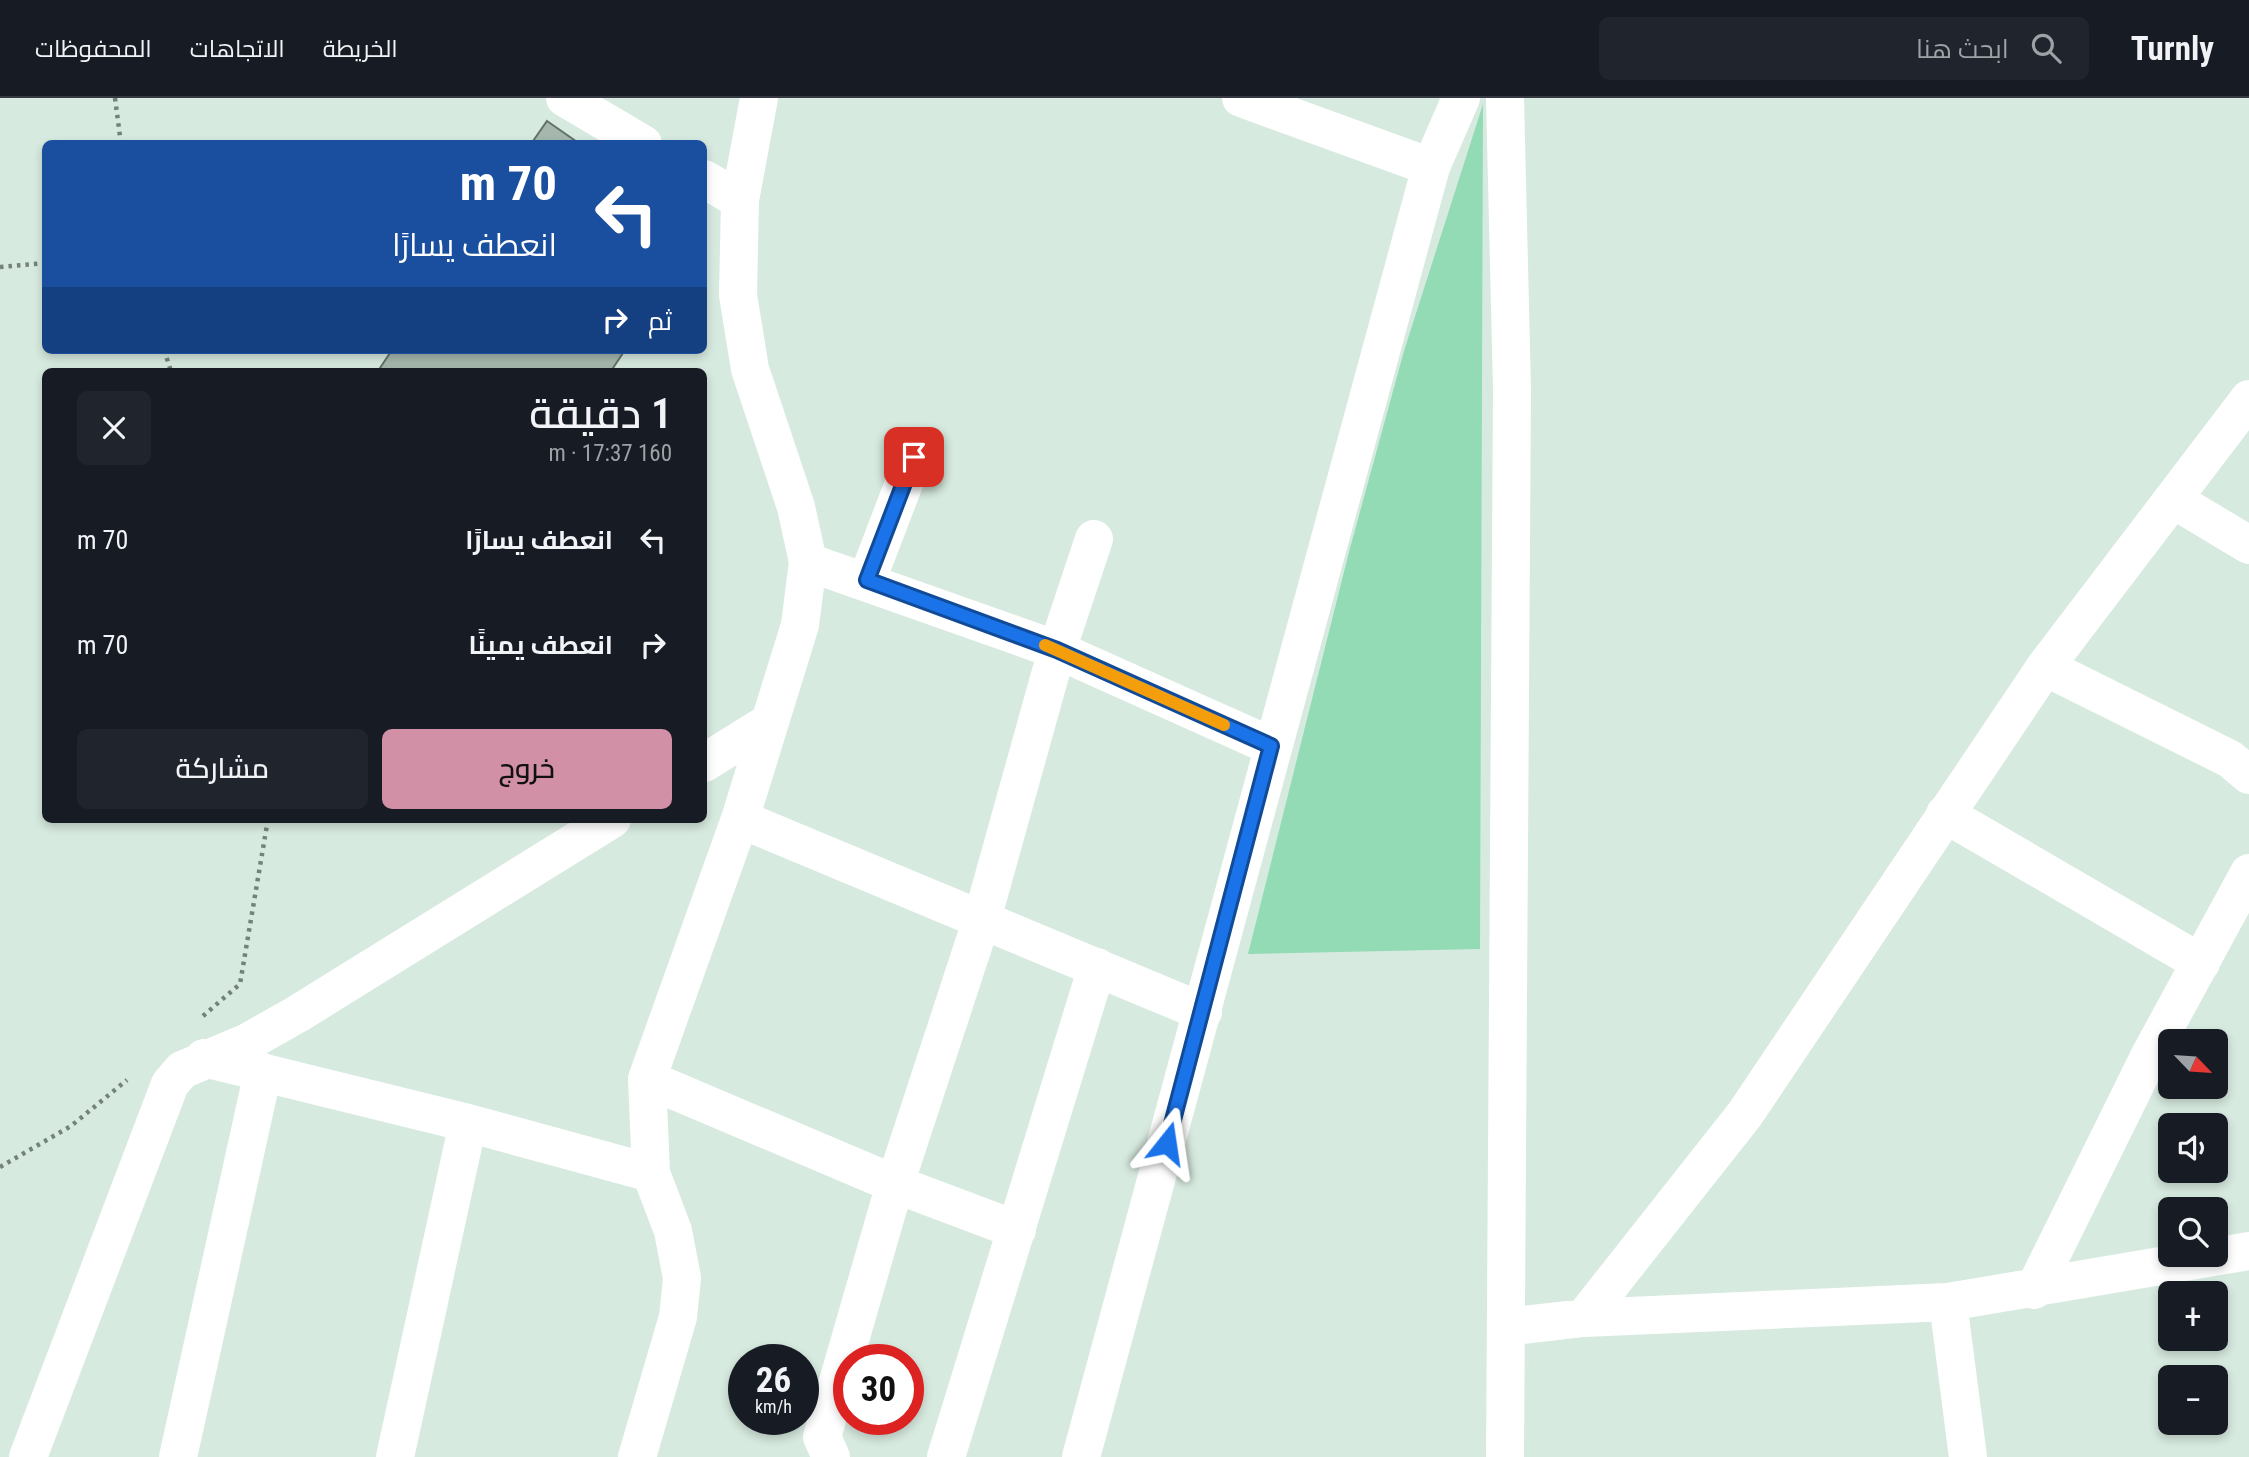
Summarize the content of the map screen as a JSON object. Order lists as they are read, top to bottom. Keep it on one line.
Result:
{"north":"bottom right","page":{"header":"Turnly","search":"ابحث هنا","nav":["الخريطة","الاتجاهات","المحفوظات"],"turn":["70 m","انعطف يسارًا"],"then":"ثم","heading":["1 دقيقة","160 m · 17:37"],"list":[{"name":"انعطف يسارًا","value":"70 m"},{"name":"انعطف يمينًا","value":"70 m"}],"buttons":["خروج","مشاركة"],"map_buttons":["+","−"],"speed":"26 km/h","limit":"30"}}
